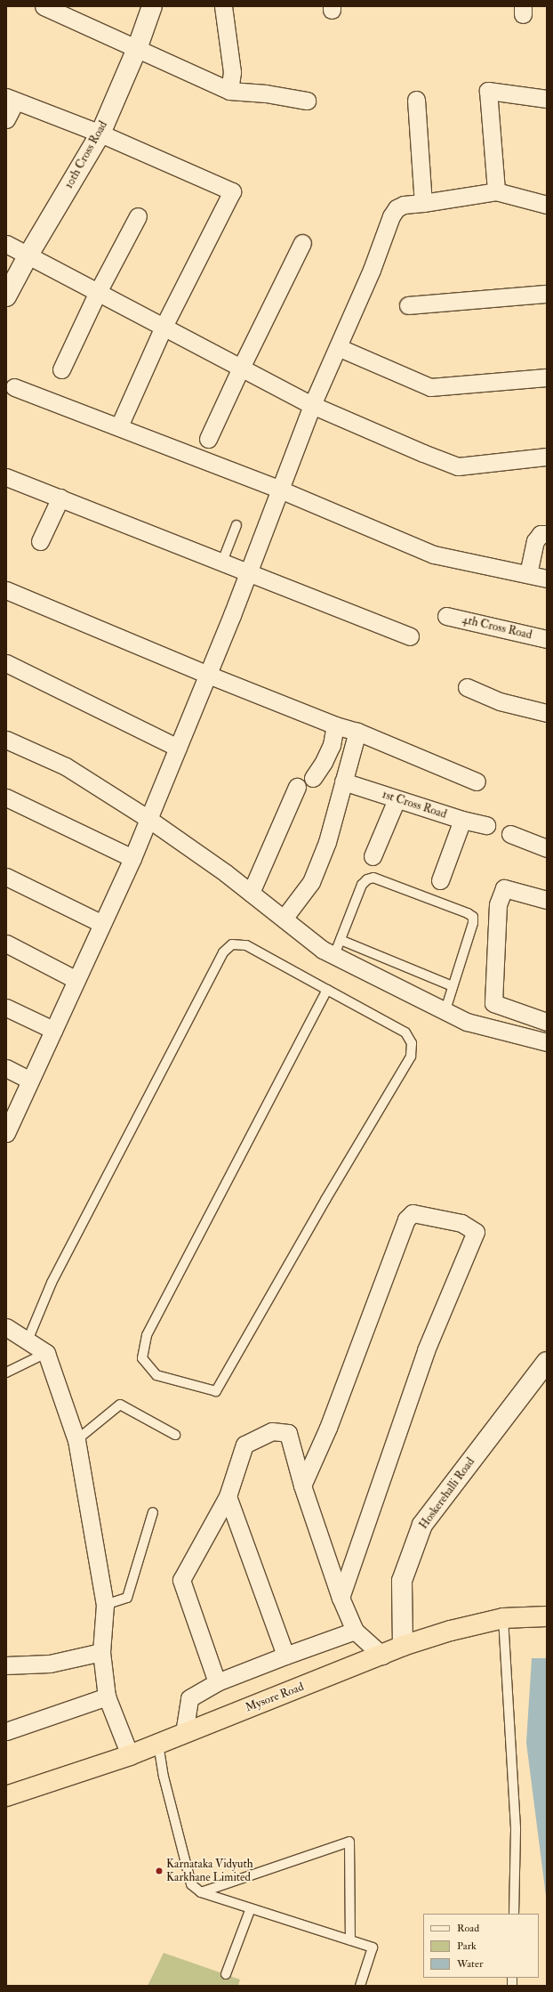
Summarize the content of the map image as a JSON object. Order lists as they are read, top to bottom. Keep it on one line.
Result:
{"streets":{"highway":["Mysore Road"],"street":["10th Cross Road","4th Cross Road","1st Cross Road","Hoskerehalli Road"]},"crossings":[["Hoskerehalli Road","Mysore Road"]],"places":["Karnataka Vidyuth Karkhane Limited"],"legend":["Road","Park","Water"]}
